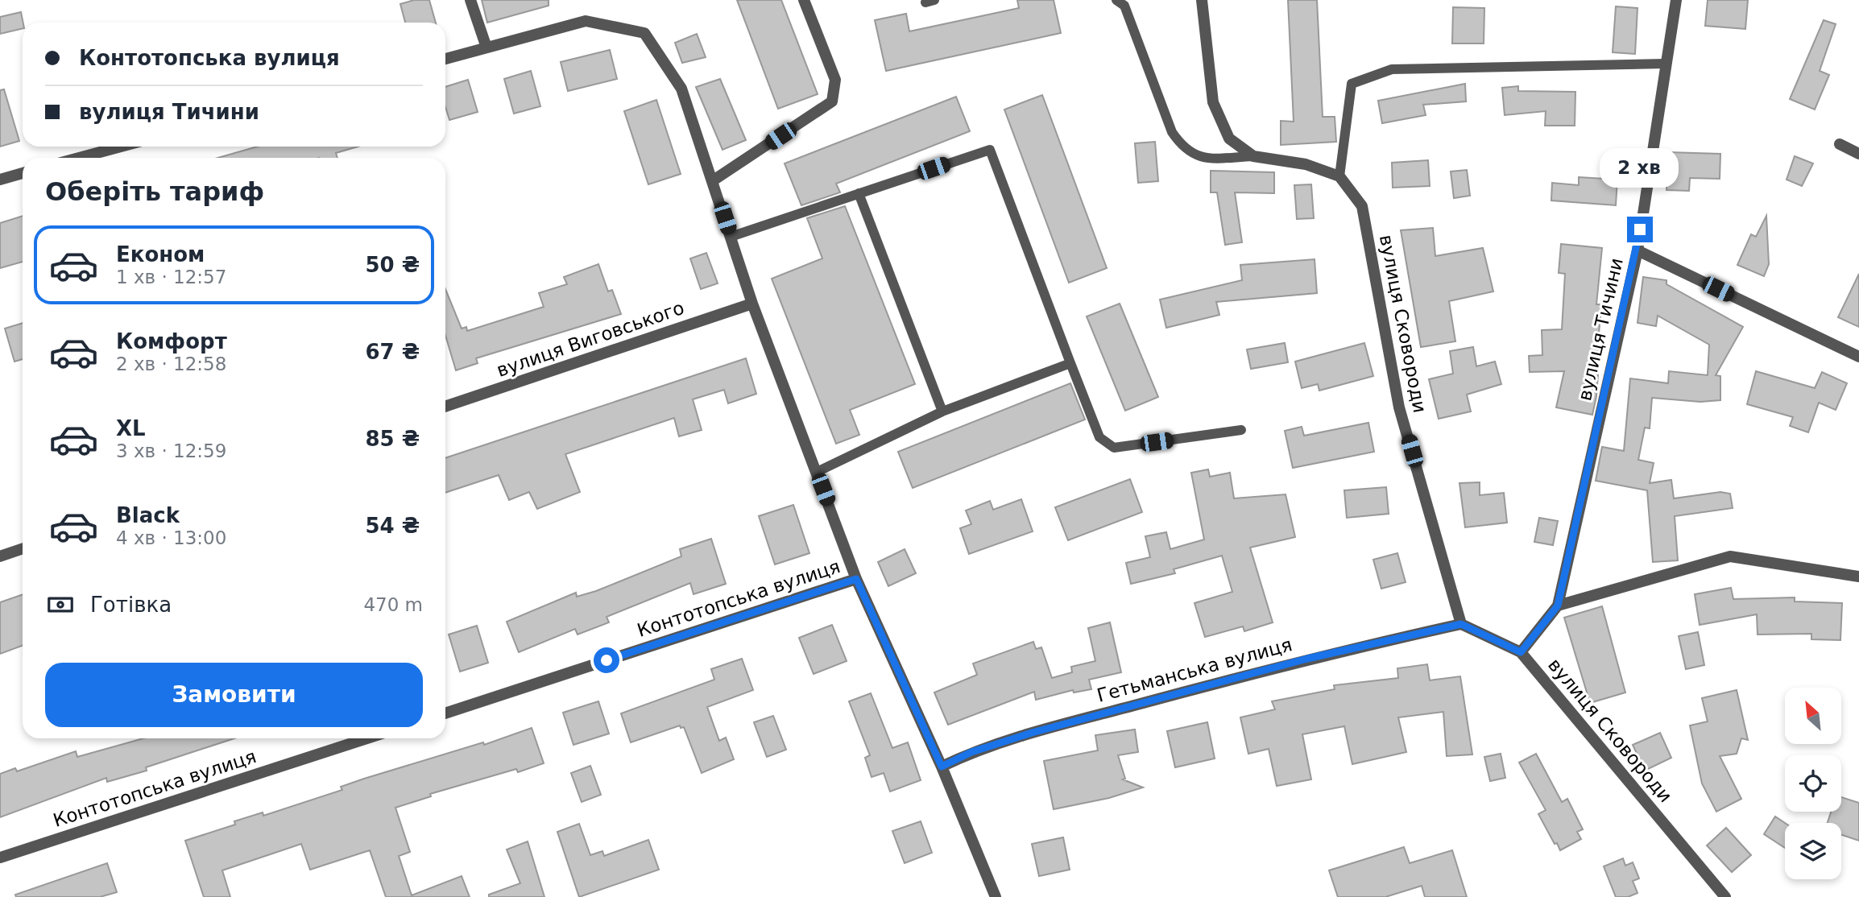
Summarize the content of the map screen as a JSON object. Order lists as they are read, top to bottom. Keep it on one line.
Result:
{"streets":{"street":["вулиця Сковороди","вулиця Тичини","вулиця Виговського","Контотопська вулиця","Гетьманська вулиця"]},"crossings":[["вулиця Сковороди","вулиця Тичини"],["вулиця Сковороди","Гетьманська вулиця"]],"north":"top left","page":{"banner":["Контотопська вулиця","вулиця Тичини"],"bubble":"2 хв","heading":"Оберіть тариф","list":[{"name":"Економ","note":"1 хв · 12:57","value":"50 ₴"},{"name":"Комфорт","note":"2 хв · 12:58","value":"67 ₴"},{"name":"XL","note":"3 хв · 12:59","value":"85 ₴"},{"name":"Black","note":"4 хв · 13:00","value":"54 ₴"}],"pay":["Готівка","470 m"],"buttons":"Замовити"}}
